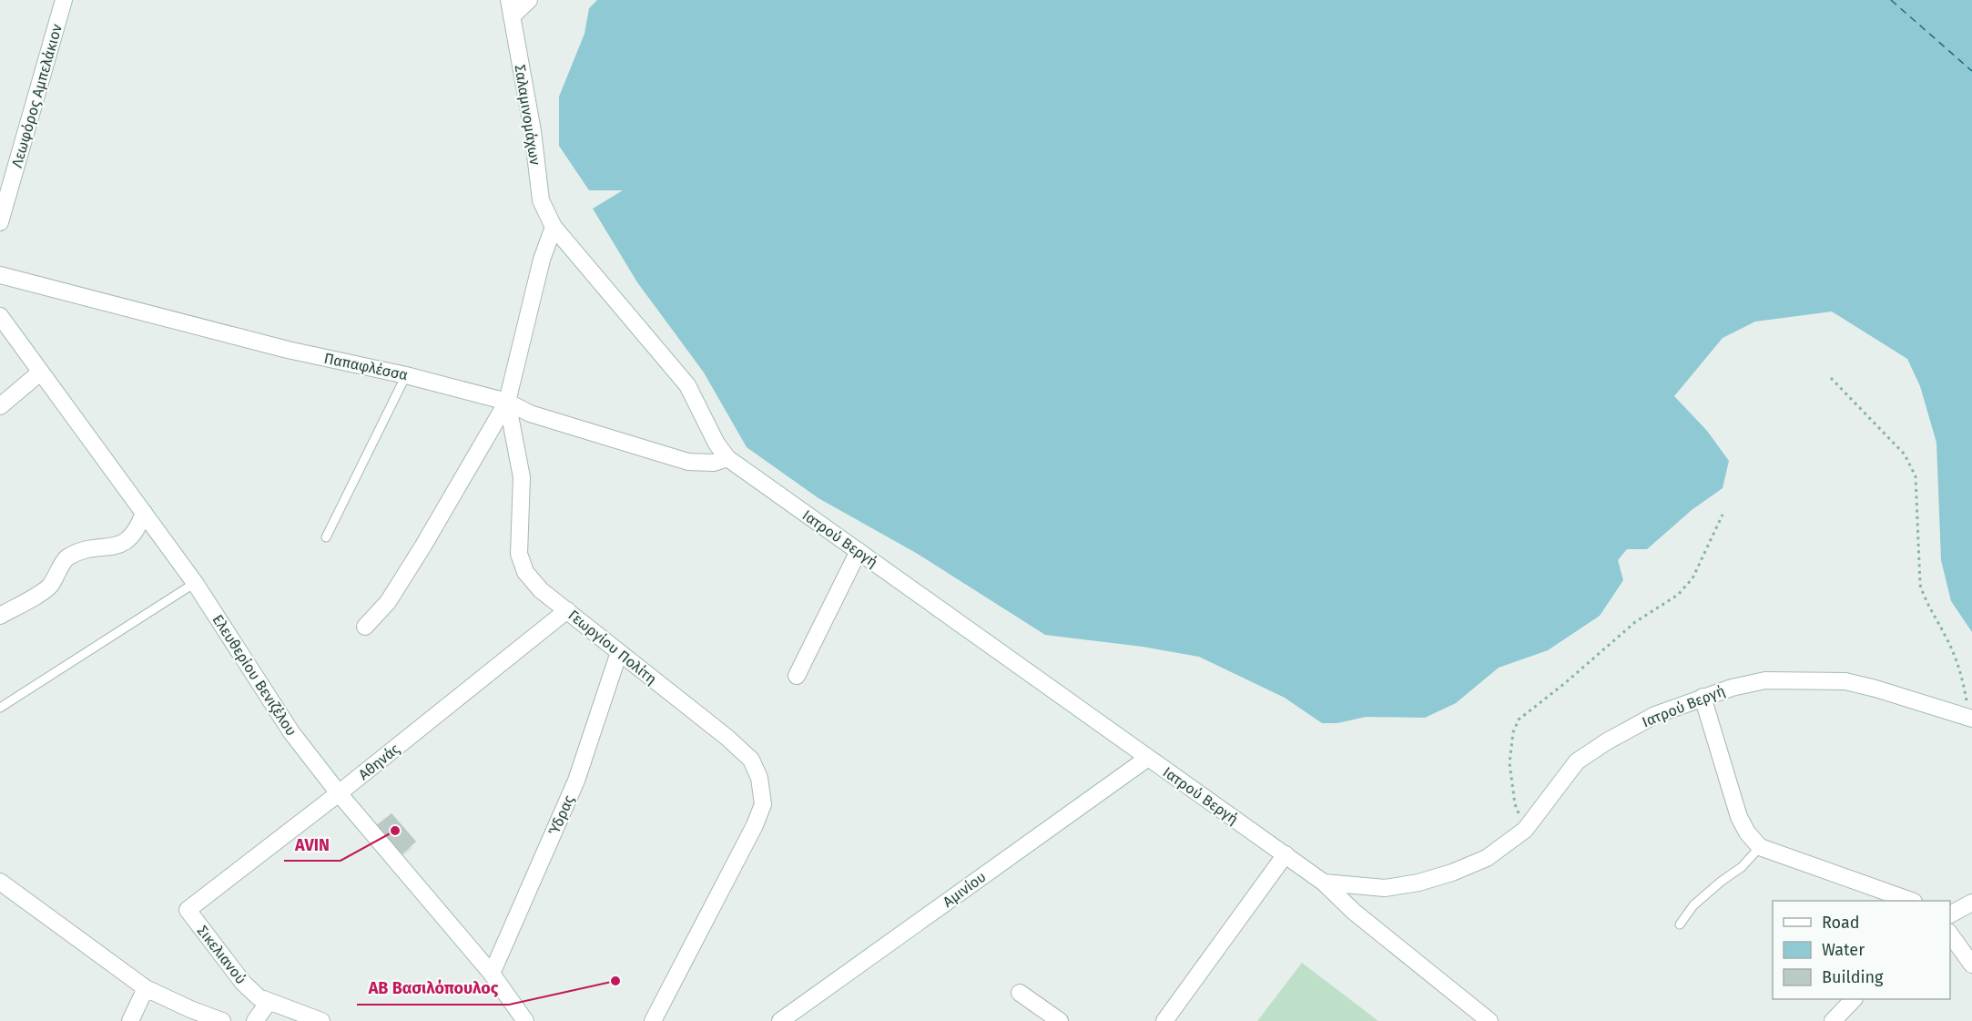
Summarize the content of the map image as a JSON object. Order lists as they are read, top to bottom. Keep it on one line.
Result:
{"streets":{"street":["Λεωφόρος Αμπελάκιον","Σαλαμινομάχων","Παπαφλέσσα","Ιατρού Βεργή","Γεωργίου Πολίτη","Ελευθερίου Βενιζέλου","Αθηνάς","Ύδρας","Αμινίου","Σικελιανού"]},"crossings":[["Σαλαμινομάχων","Ιατρού Βεργή"],["Σαλαμινομάχων","Γεωργίου Πολίτη"],["Παπαφλέσσα","Ιατρού Βεργή"],["Παπαφλέσσα","Γεωργίου Πολίτη"],["Ιατρού Βεργή","Γεωργίου Πολίτη"],["Ιατρού Βεργή","Αμινίου"],["Γεωργίου Πολίτη","Αθηνάς"],["Γεωργίου Πολίτη","Ύδρας"],["Ελευθερίου Βενιζέλου","Αθηνάς"],["Ελευθερίου Βενιζέλου","Ύδρας"],["Αθηνάς","Σικελιανού"]],"places":["AVIN","ΑΒ Βασιλόπουλος"],"legend":["Road","Water","Building"]}
